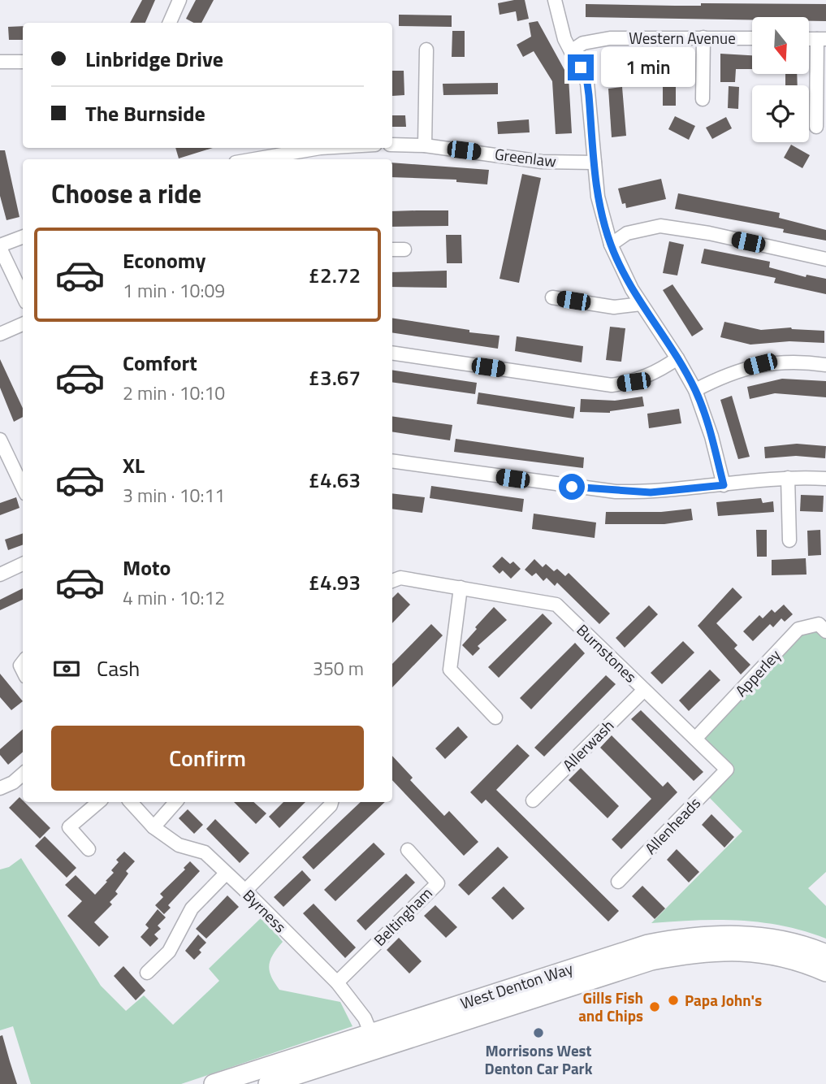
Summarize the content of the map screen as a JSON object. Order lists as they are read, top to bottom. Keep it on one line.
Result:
{"streets":{"street":["Western Avenue","Greenlaw","Burnstones","Apperley","Allerwash","Allenheads","Byrness","Beltingham","West Denton Way"]},"crossings":[["Burnstones","Apperley"],["Burnstones","Allerwash"],["Burnstones","Allenheads"],["Byrness","Beltingham"],["Byrness","West Denton Way"]],"places":["Papa John's","Gills Fish and Chips","Morrisons West Denton Car Park"],"north":"bottom","page":{"banner":["Linbridge Drive","The Burnside"],"bubble":"1 min","heading":"Choose a ride","list":[{"name":"Economy","note":"1 min · 10:09","value":"£2.72"},{"name":"Comfort","note":"2 min · 10:10","value":"£3.67"},{"name":"XL","note":"3 min · 10:11","value":"£4.63"},{"name":"Moto","note":"4 min · 10:12","value":"£4.93"}],"pay":["Cash","350 m"],"buttons":"Confirm"}}
